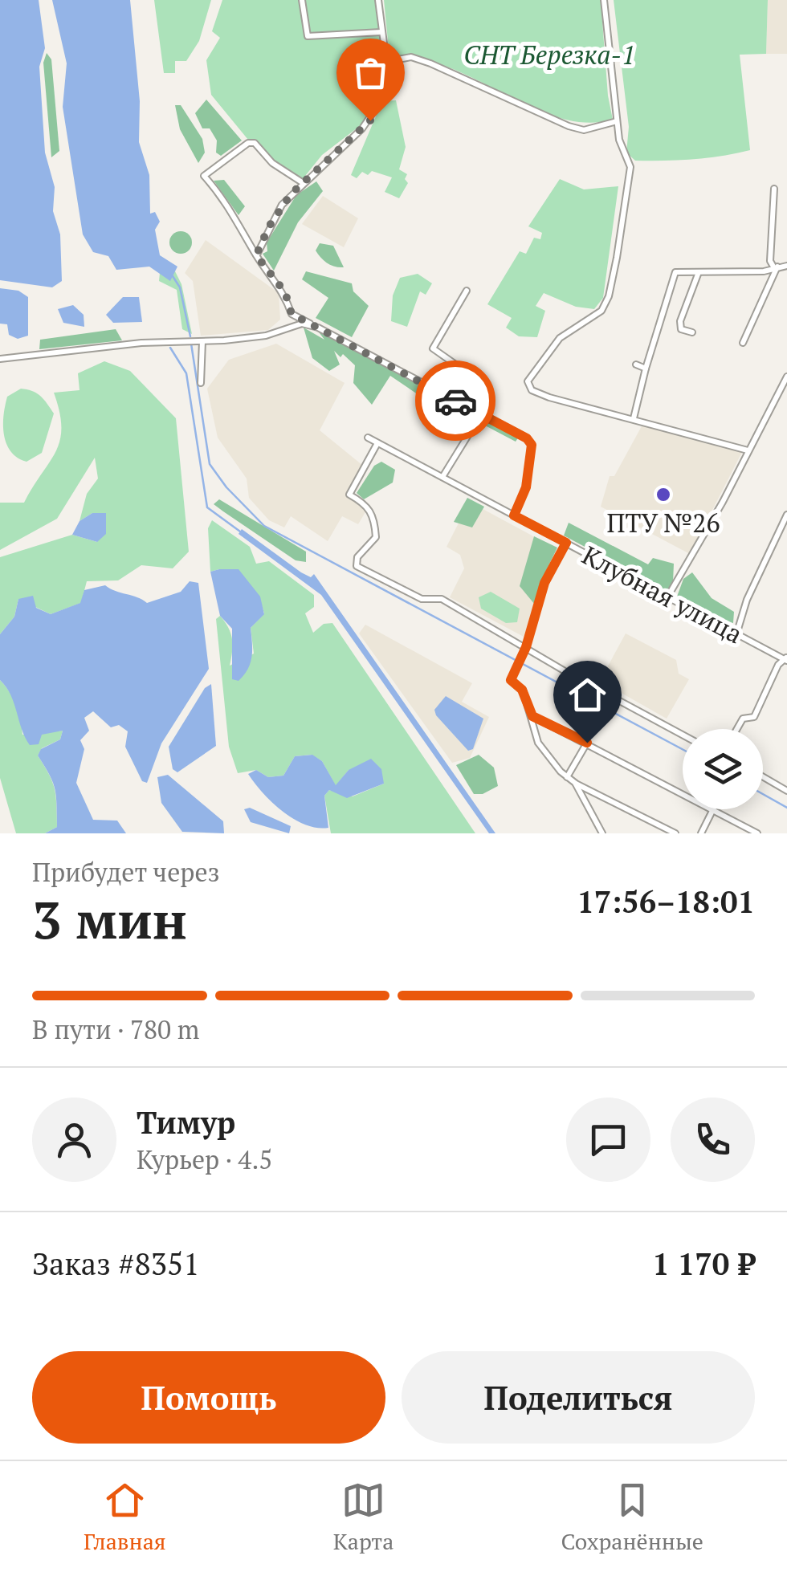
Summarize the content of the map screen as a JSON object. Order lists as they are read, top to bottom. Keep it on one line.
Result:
{"streets":{"street":["Клубная улица"]},"parks":["СНТ Березка-1"],"places":["ПТУ №26"],"page":{"heading":["3 мин","Прибудет через","17:56–18:01"],"panel":["Тимур","Курьер · 4.5","Заказ #8351","1 170 ₽"],"bar":"В пути · 780 m","buttons":["Помощь","Поделиться"],"tabs":["Главная","Карта","Сохранённые"]}}
